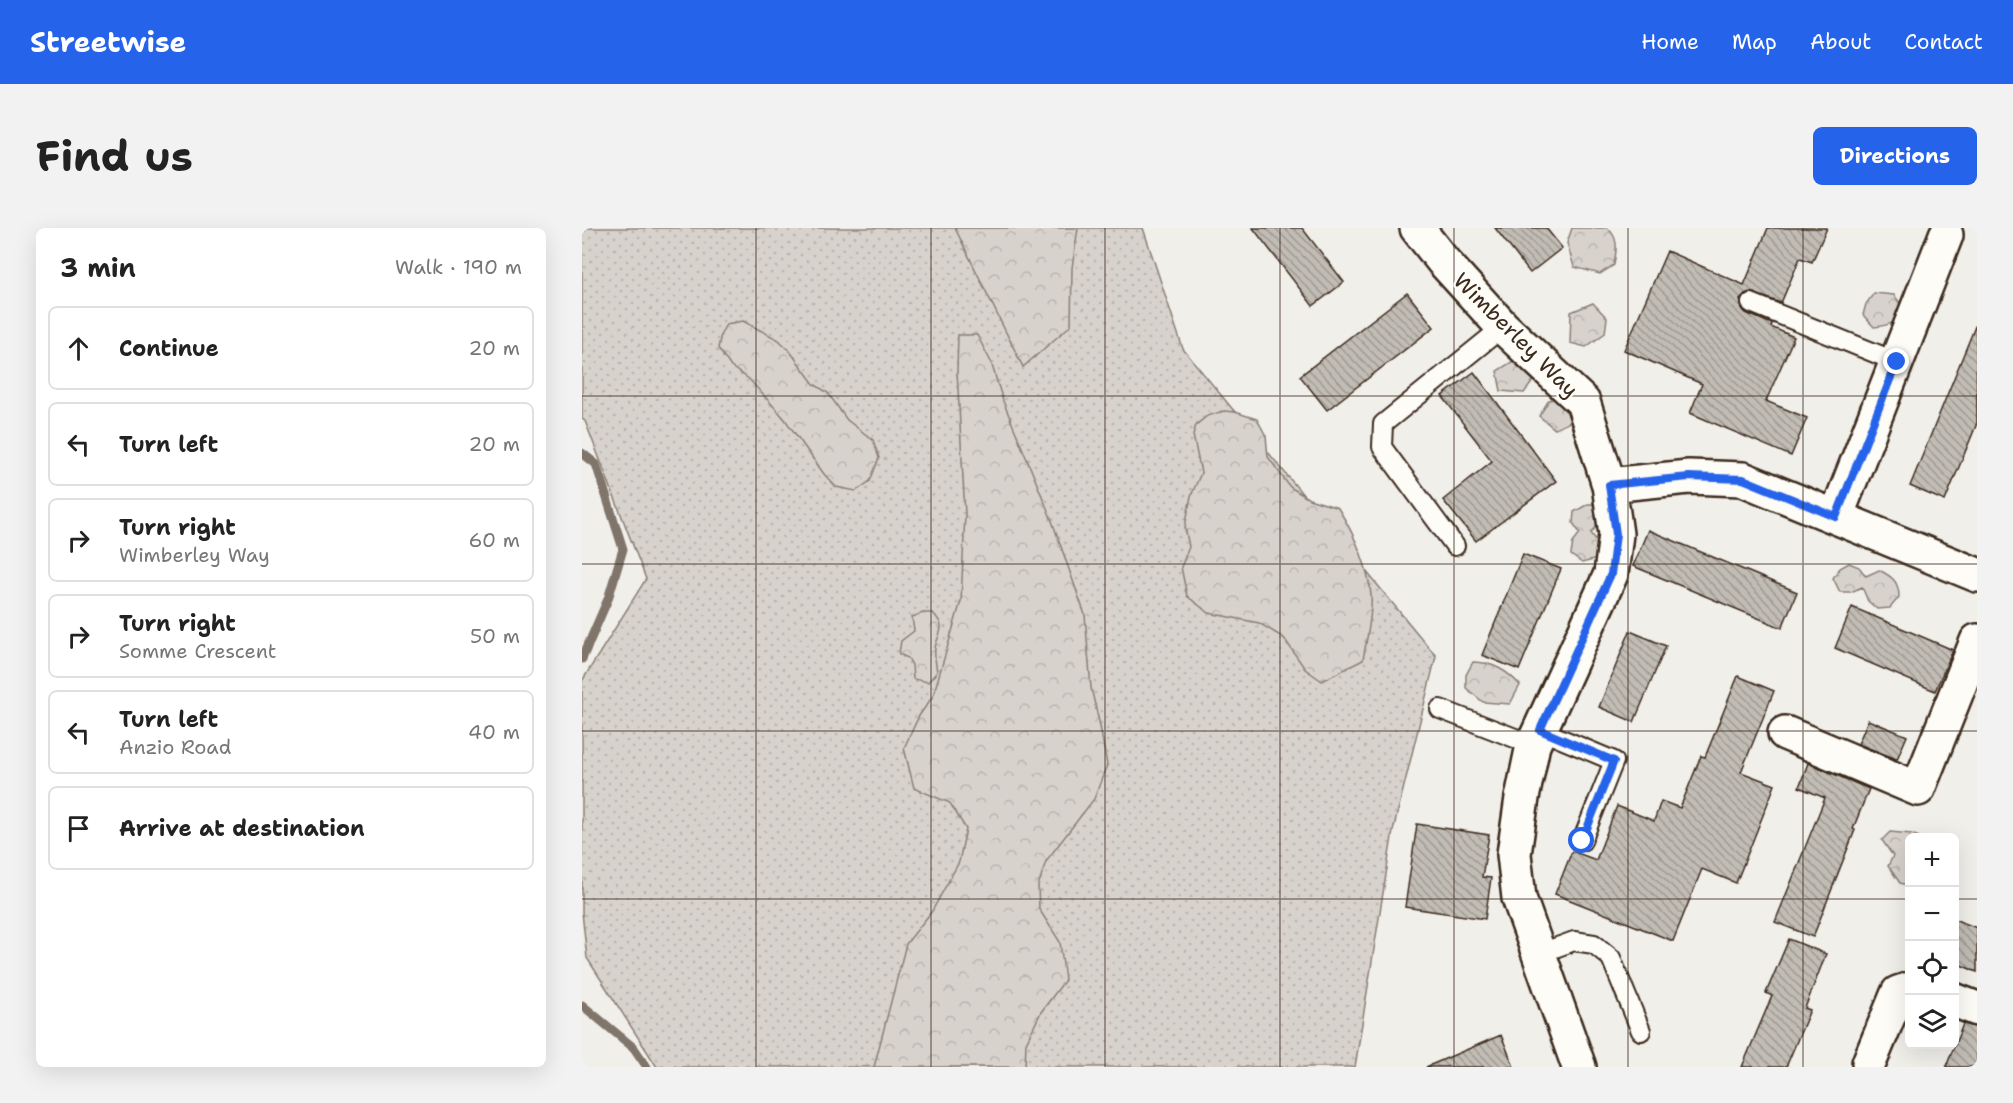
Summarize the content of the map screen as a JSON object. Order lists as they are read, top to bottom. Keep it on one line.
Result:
{"streets":{"street":["Wimberley Way"]},"page":{"header":"Streetwise","nav":["Home","Map","About","Contact"],"buttons":"Directions","title":"Find us","heading":["3 min","Walk · 190 m"],"list":[["Continue","20 m"],["Turn left","20 m"],["Turn right","Wimberley Way","60 m"],["Turn right","Somme Crescent","50 m"],["Turn left","Anzio Road","40 m"],"Arrive at destination"],"map_buttons":["+","−"]}}
